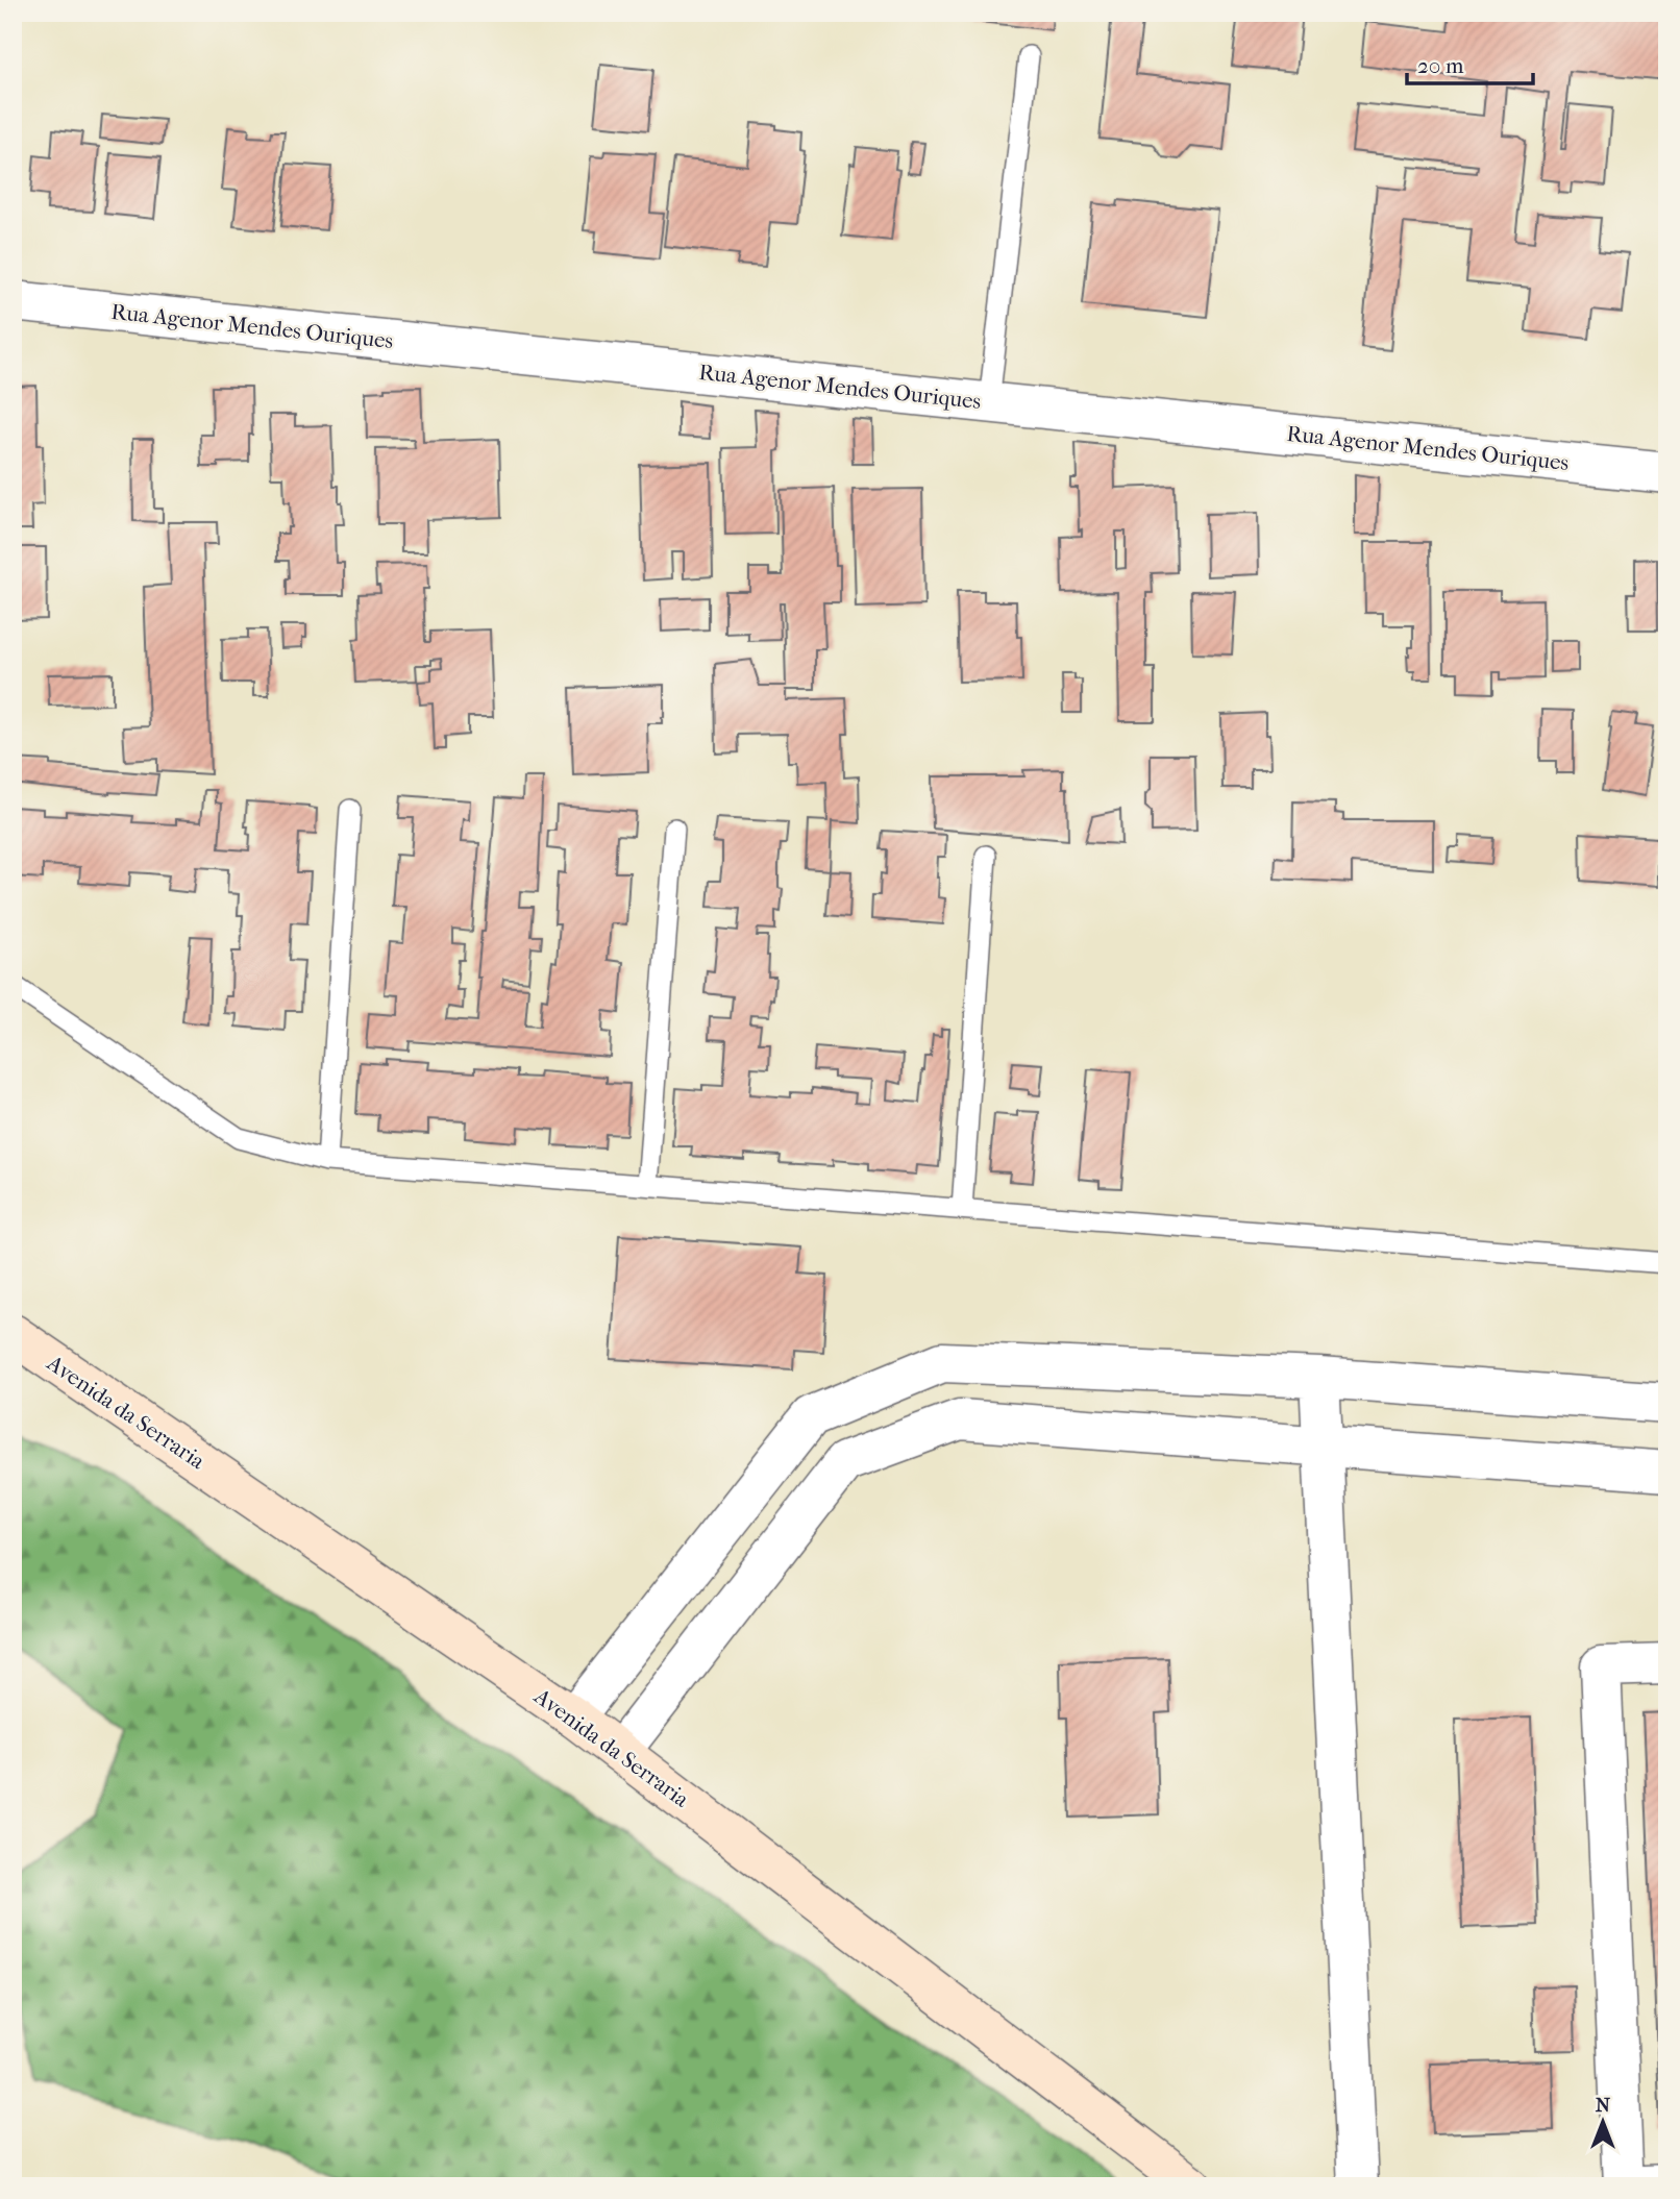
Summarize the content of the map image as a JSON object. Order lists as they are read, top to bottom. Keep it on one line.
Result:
{"streets":{"main road":["Avenida da Serraria"],"street":["Rua Agenor Mendes Ouriques"]},"scale_bar":"20 m","north":"top"}
